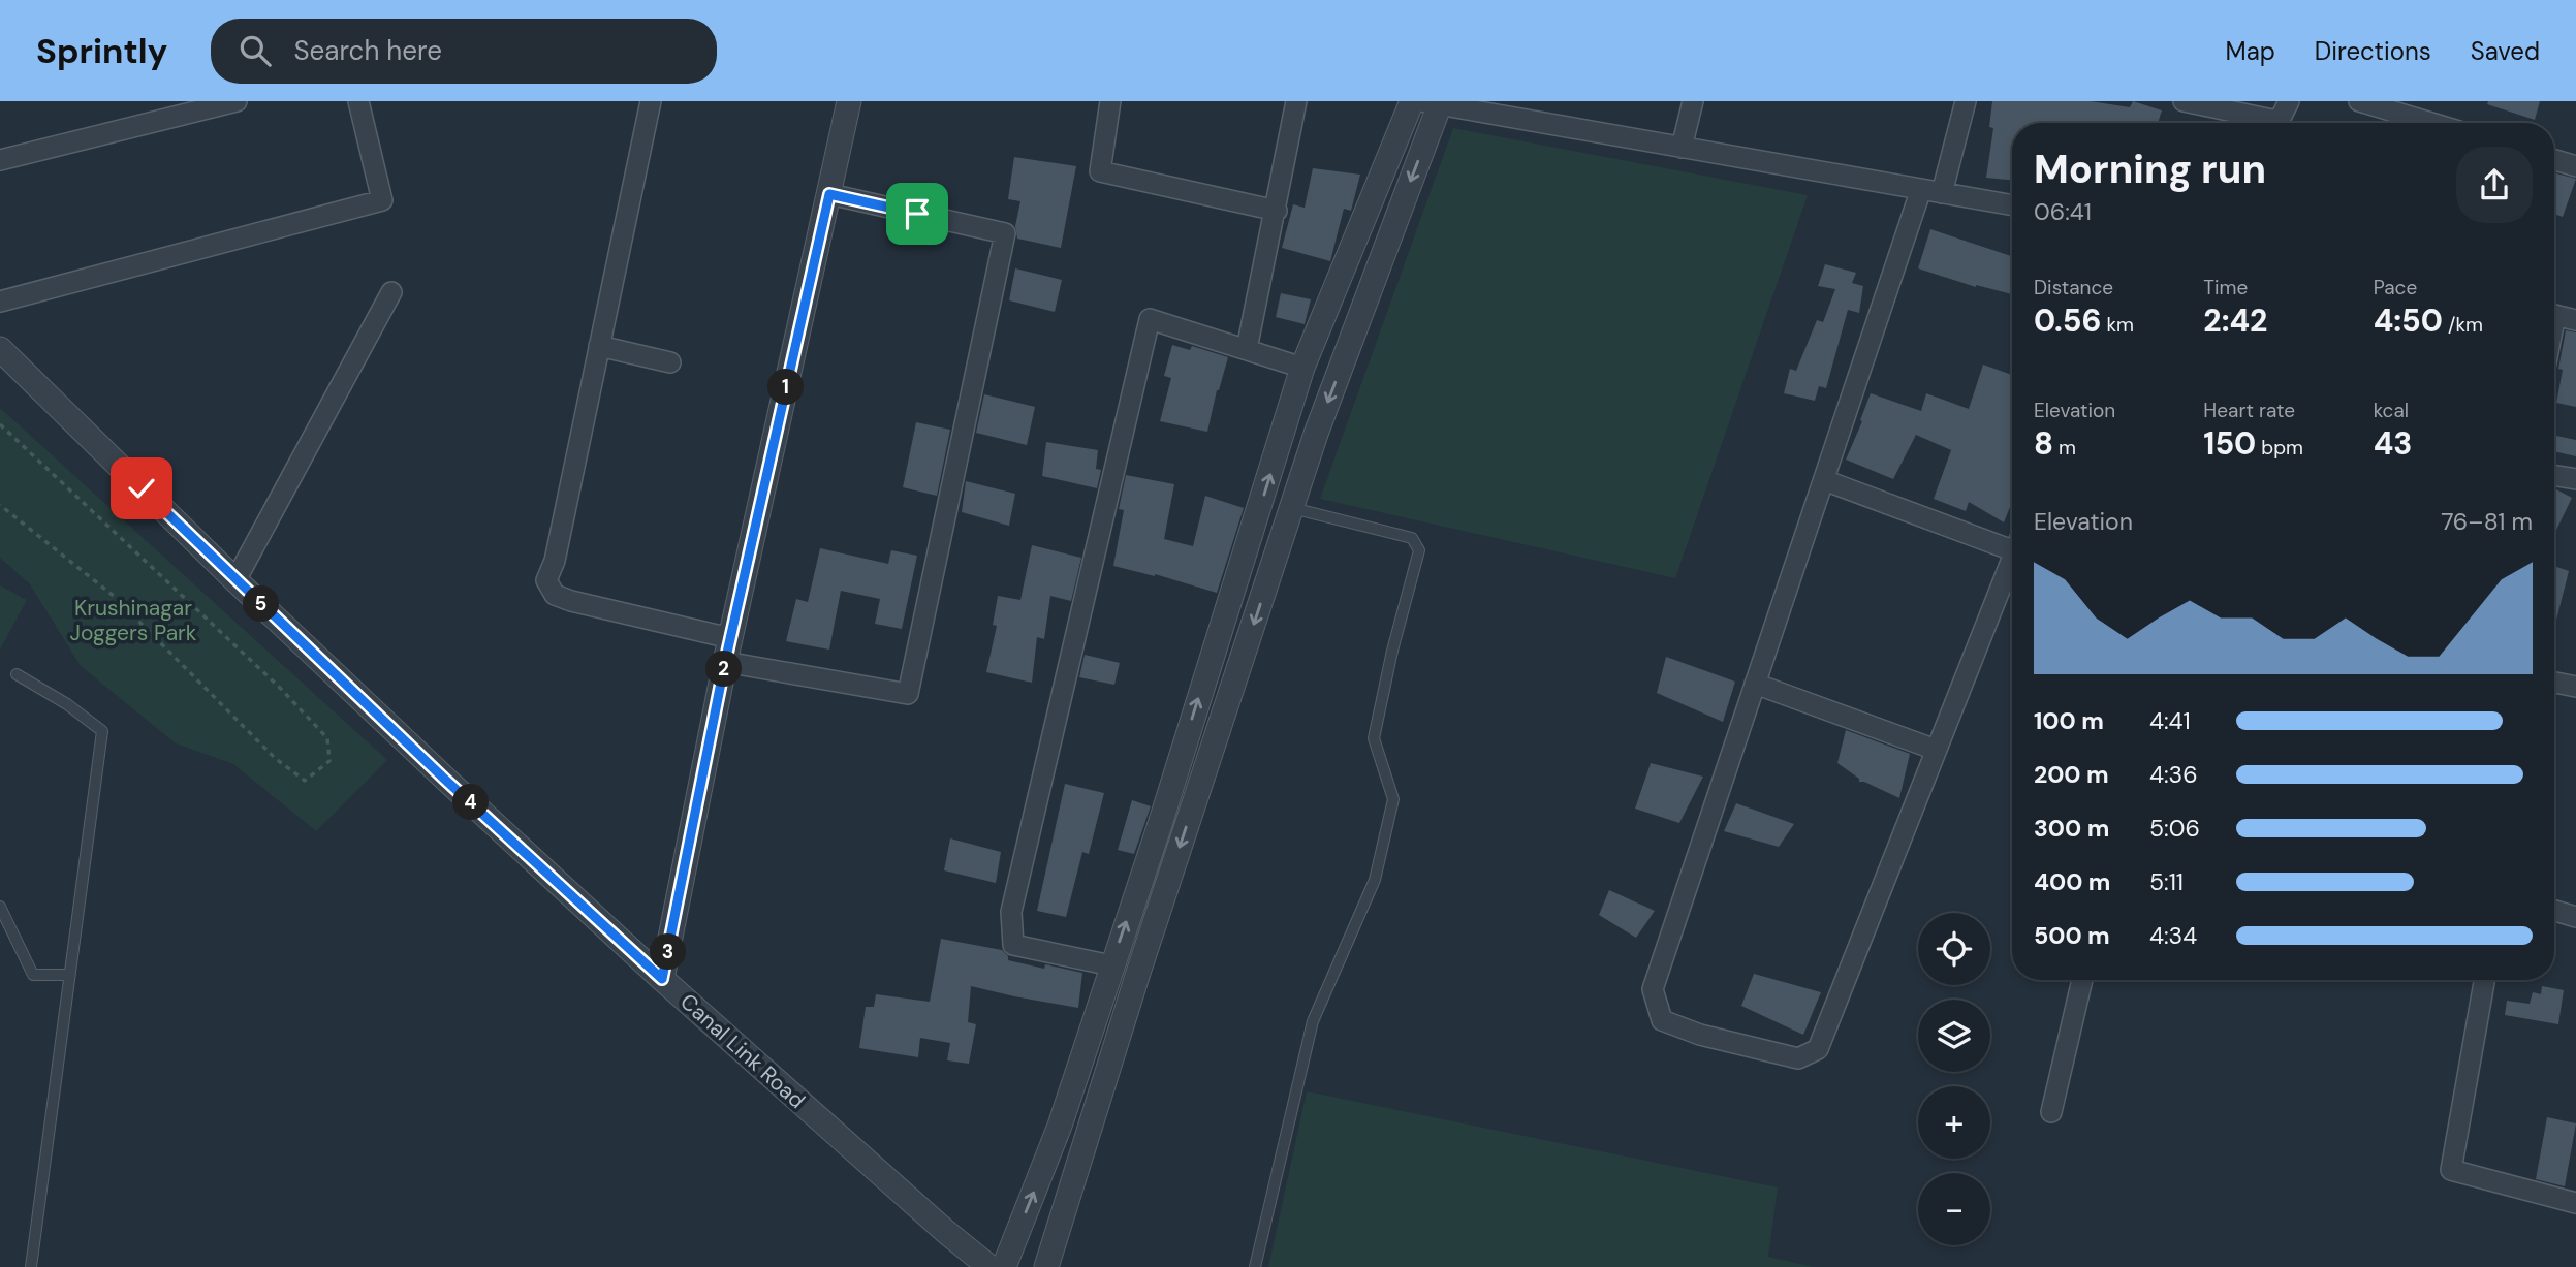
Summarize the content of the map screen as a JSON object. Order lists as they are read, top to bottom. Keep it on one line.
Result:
{"streets":{"street":["Canal Link Road"]},"parks":["Krushinagar Joggers Park"],"page":{"header":"Sprintly","search":"Search here","nav":["Map","Directions","Saved"],"heading":["Morning run","06:41"],"stats":[["Distance","0.56 km"],["Time","2:42"],["Pace","4:50 /km"],["Elevation","8 m"],["Heart rate","150 bpm"],["kcal","43"]],"pins":["1","5","2","4","3"],"chart":["Elevation","76–81 m"],"list":[{"name":"100 m","note":"4:41"},{"name":"200 m","note":"4:36"},{"name":"300 m","note":"5:06"},{"name":"400 m","note":"5:11"},{"name":"500 m","note":"4:34"}],"map_buttons":["+","−"]}}
